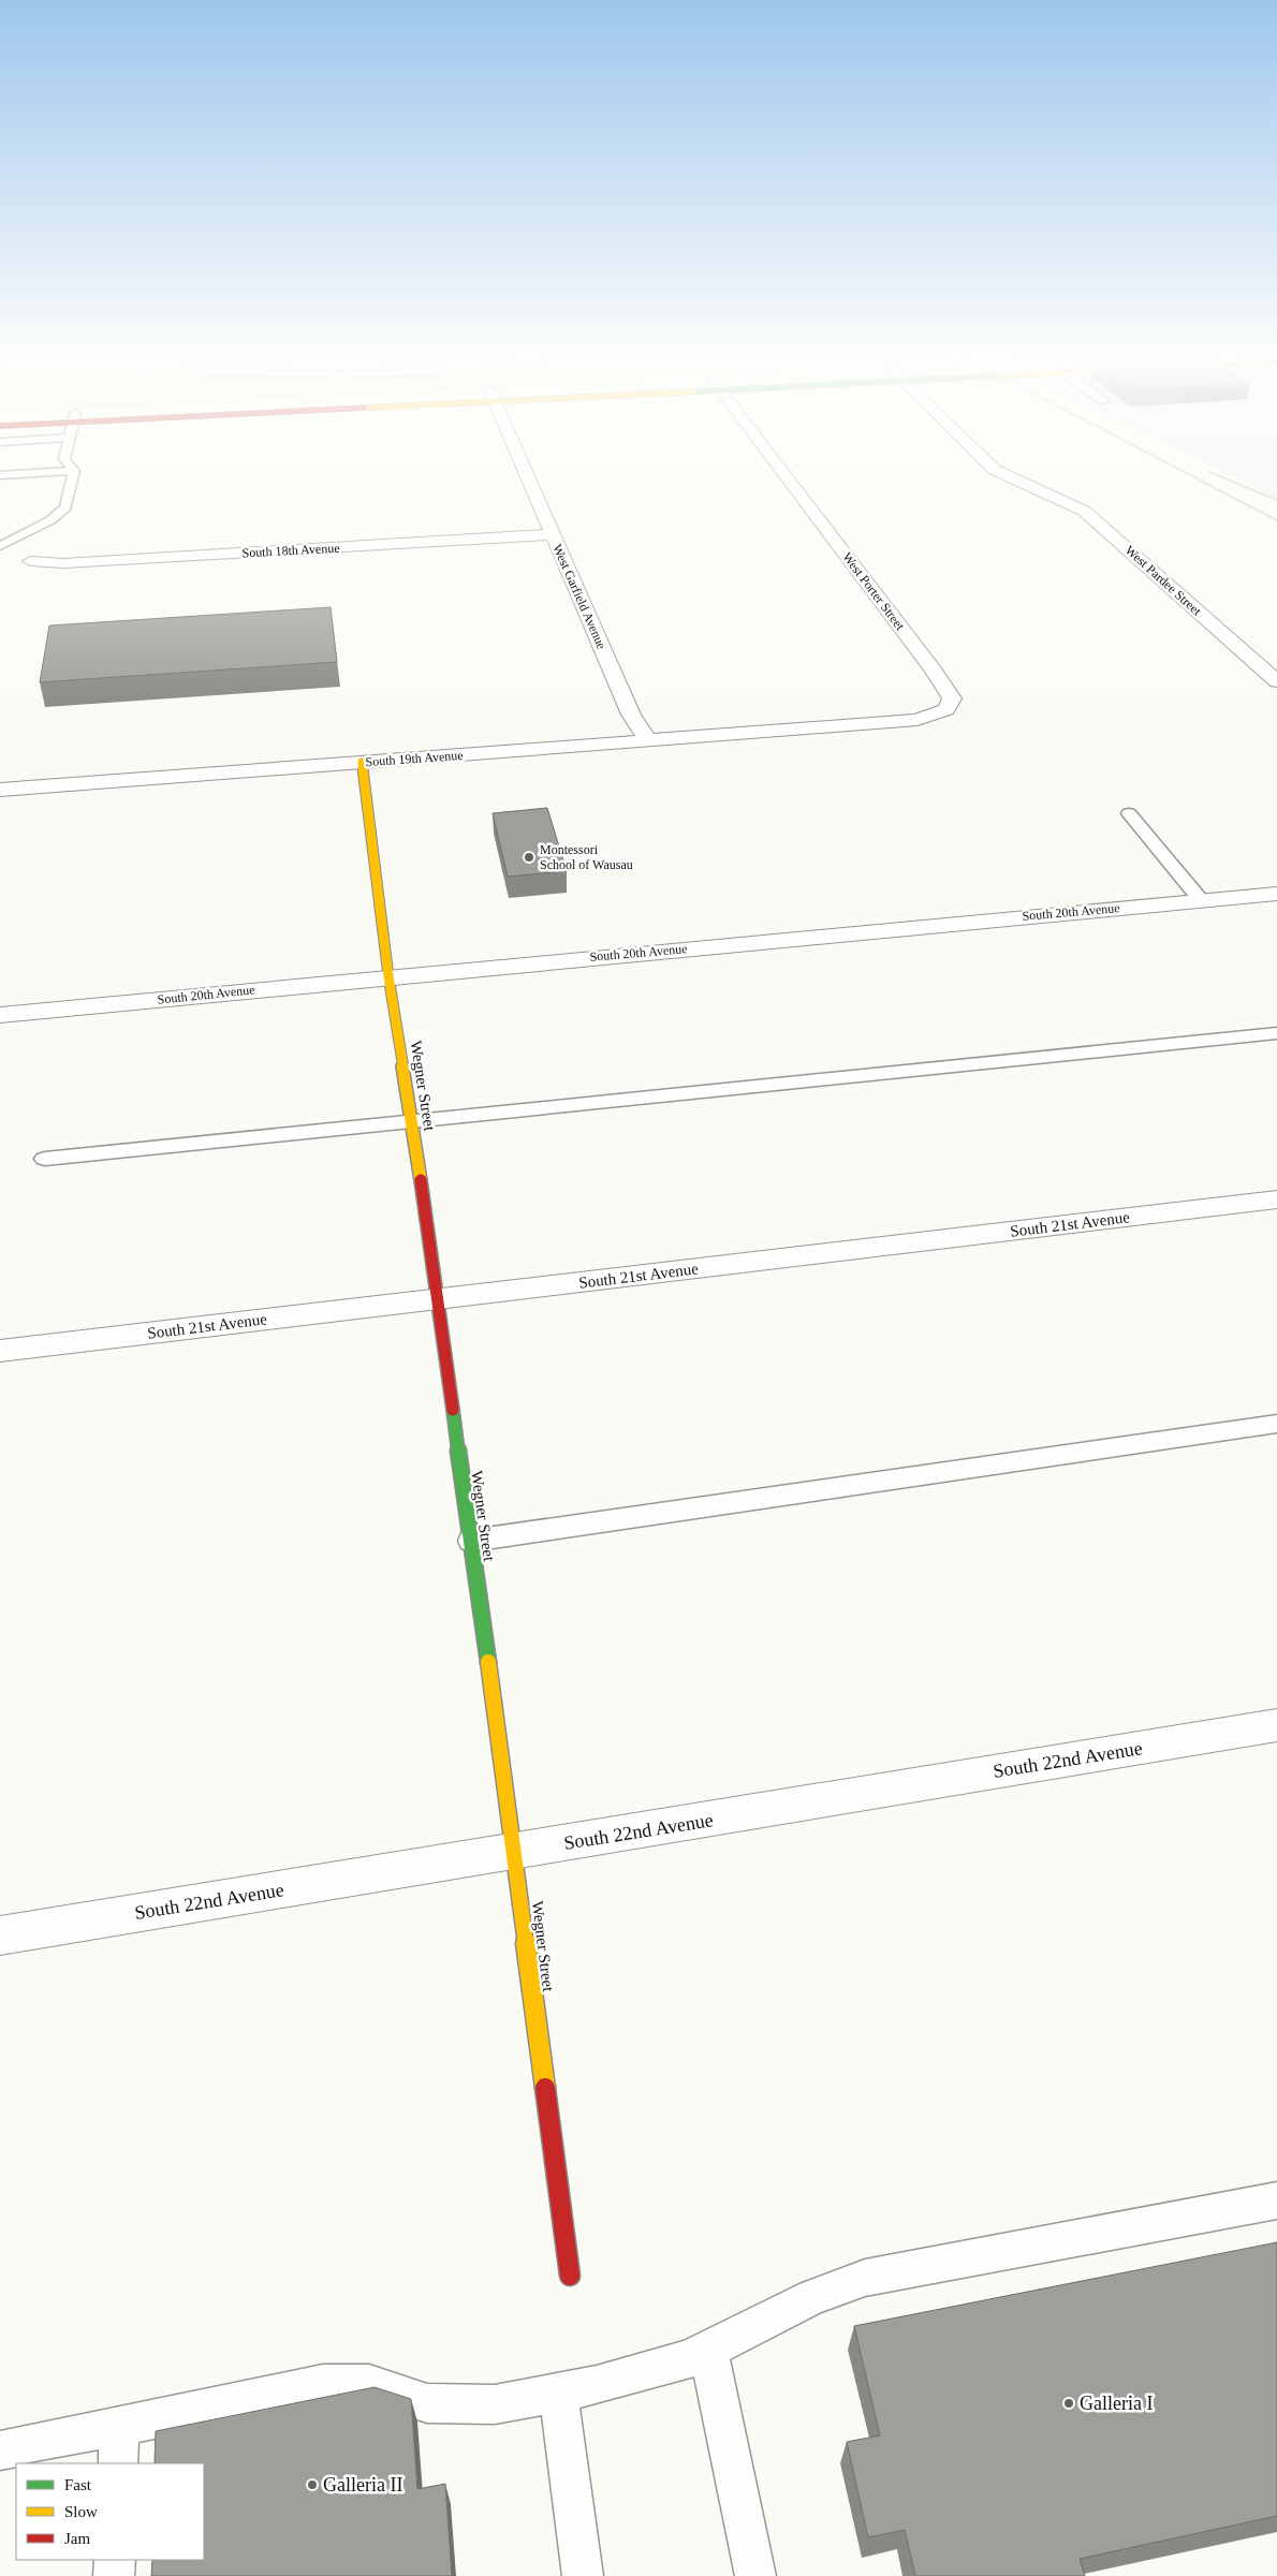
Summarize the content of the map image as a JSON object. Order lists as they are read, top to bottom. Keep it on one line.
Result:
{"streets":{"main road":["Wegner Street"],"street":["South 18th Avenue","West Pardee Street","West Porter Street","West Garfield Avenue","South 19th Avenue","South 20th Avenue","South 21st Avenue","South 22nd Avenue"]},"crossings":[["South 18th Avenue","West Garfield Avenue"],["West Porter Street","South 19th Avenue"],["West Garfield Avenue","South 19th Avenue"],["South 19th Avenue","Wegner Street"],["South 20th Avenue","Wegner Street"],["Wegner Street","South 21st Avenue"],["Wegner Street","South 22nd Avenue"]],"places":["Montessori School of Wausau","Galleria I","Galleria II"],"legend":["Fast","Slow","Jam"]}
